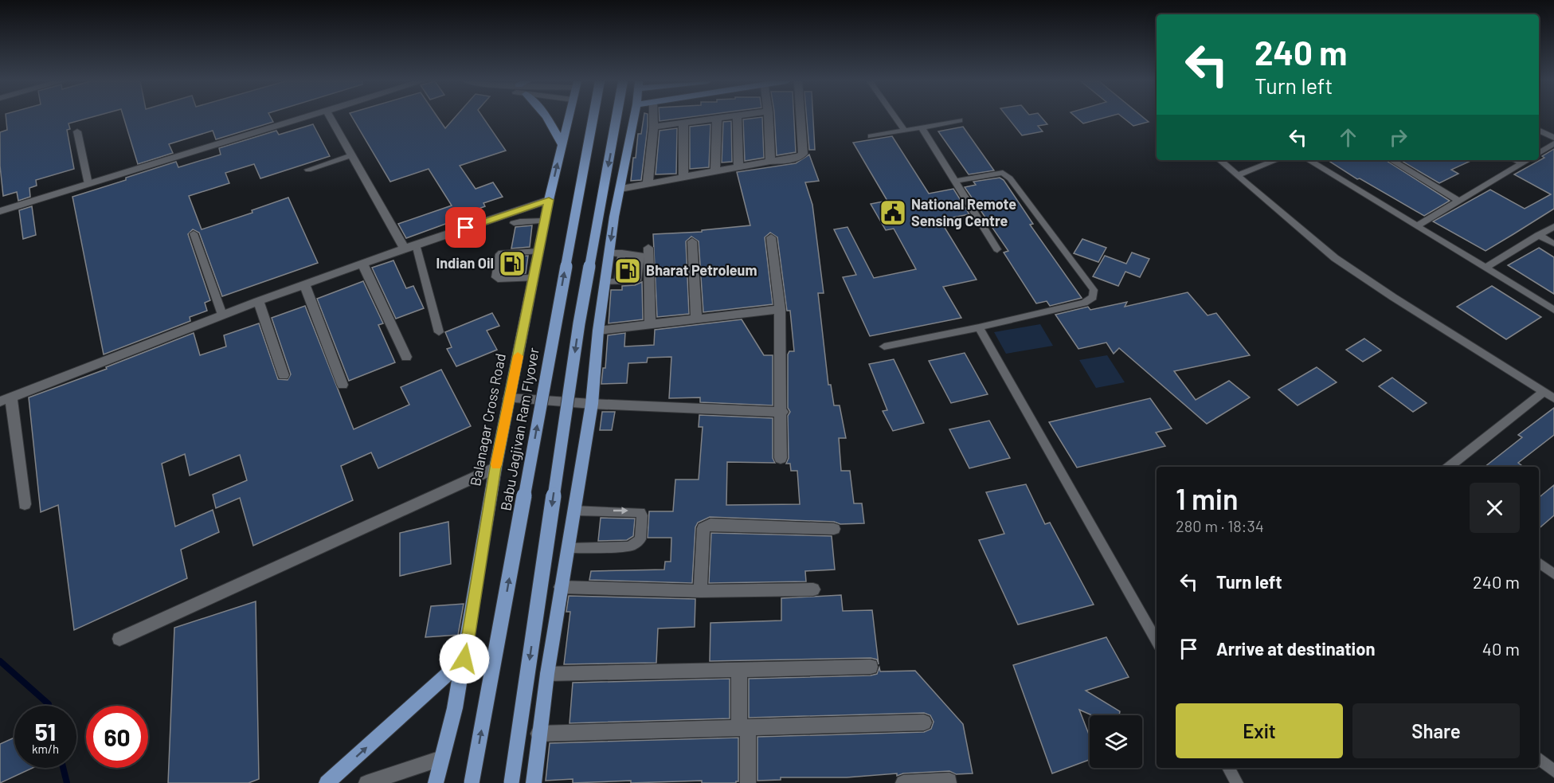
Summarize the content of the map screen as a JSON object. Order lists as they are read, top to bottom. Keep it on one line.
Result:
{"streets":{"main road":["Balanagar Cross Road","Babu Jagjivan Ram Flyover"]},"places":{"public building":["National Remote Sensing Centre"],"fuel station":["Indian Oil","Bharat Petroleum"]},"page":{"turn":["240 m","Turn left"],"heading":["1 min","280 m · 18:34"],"list":[{"name":"Turn left","value":"240 m"},{"name":"Arrive at destination","value":"40 m"}],"buttons":["Exit","Share"],"speed":"51 km/h","limit":"60"}}
